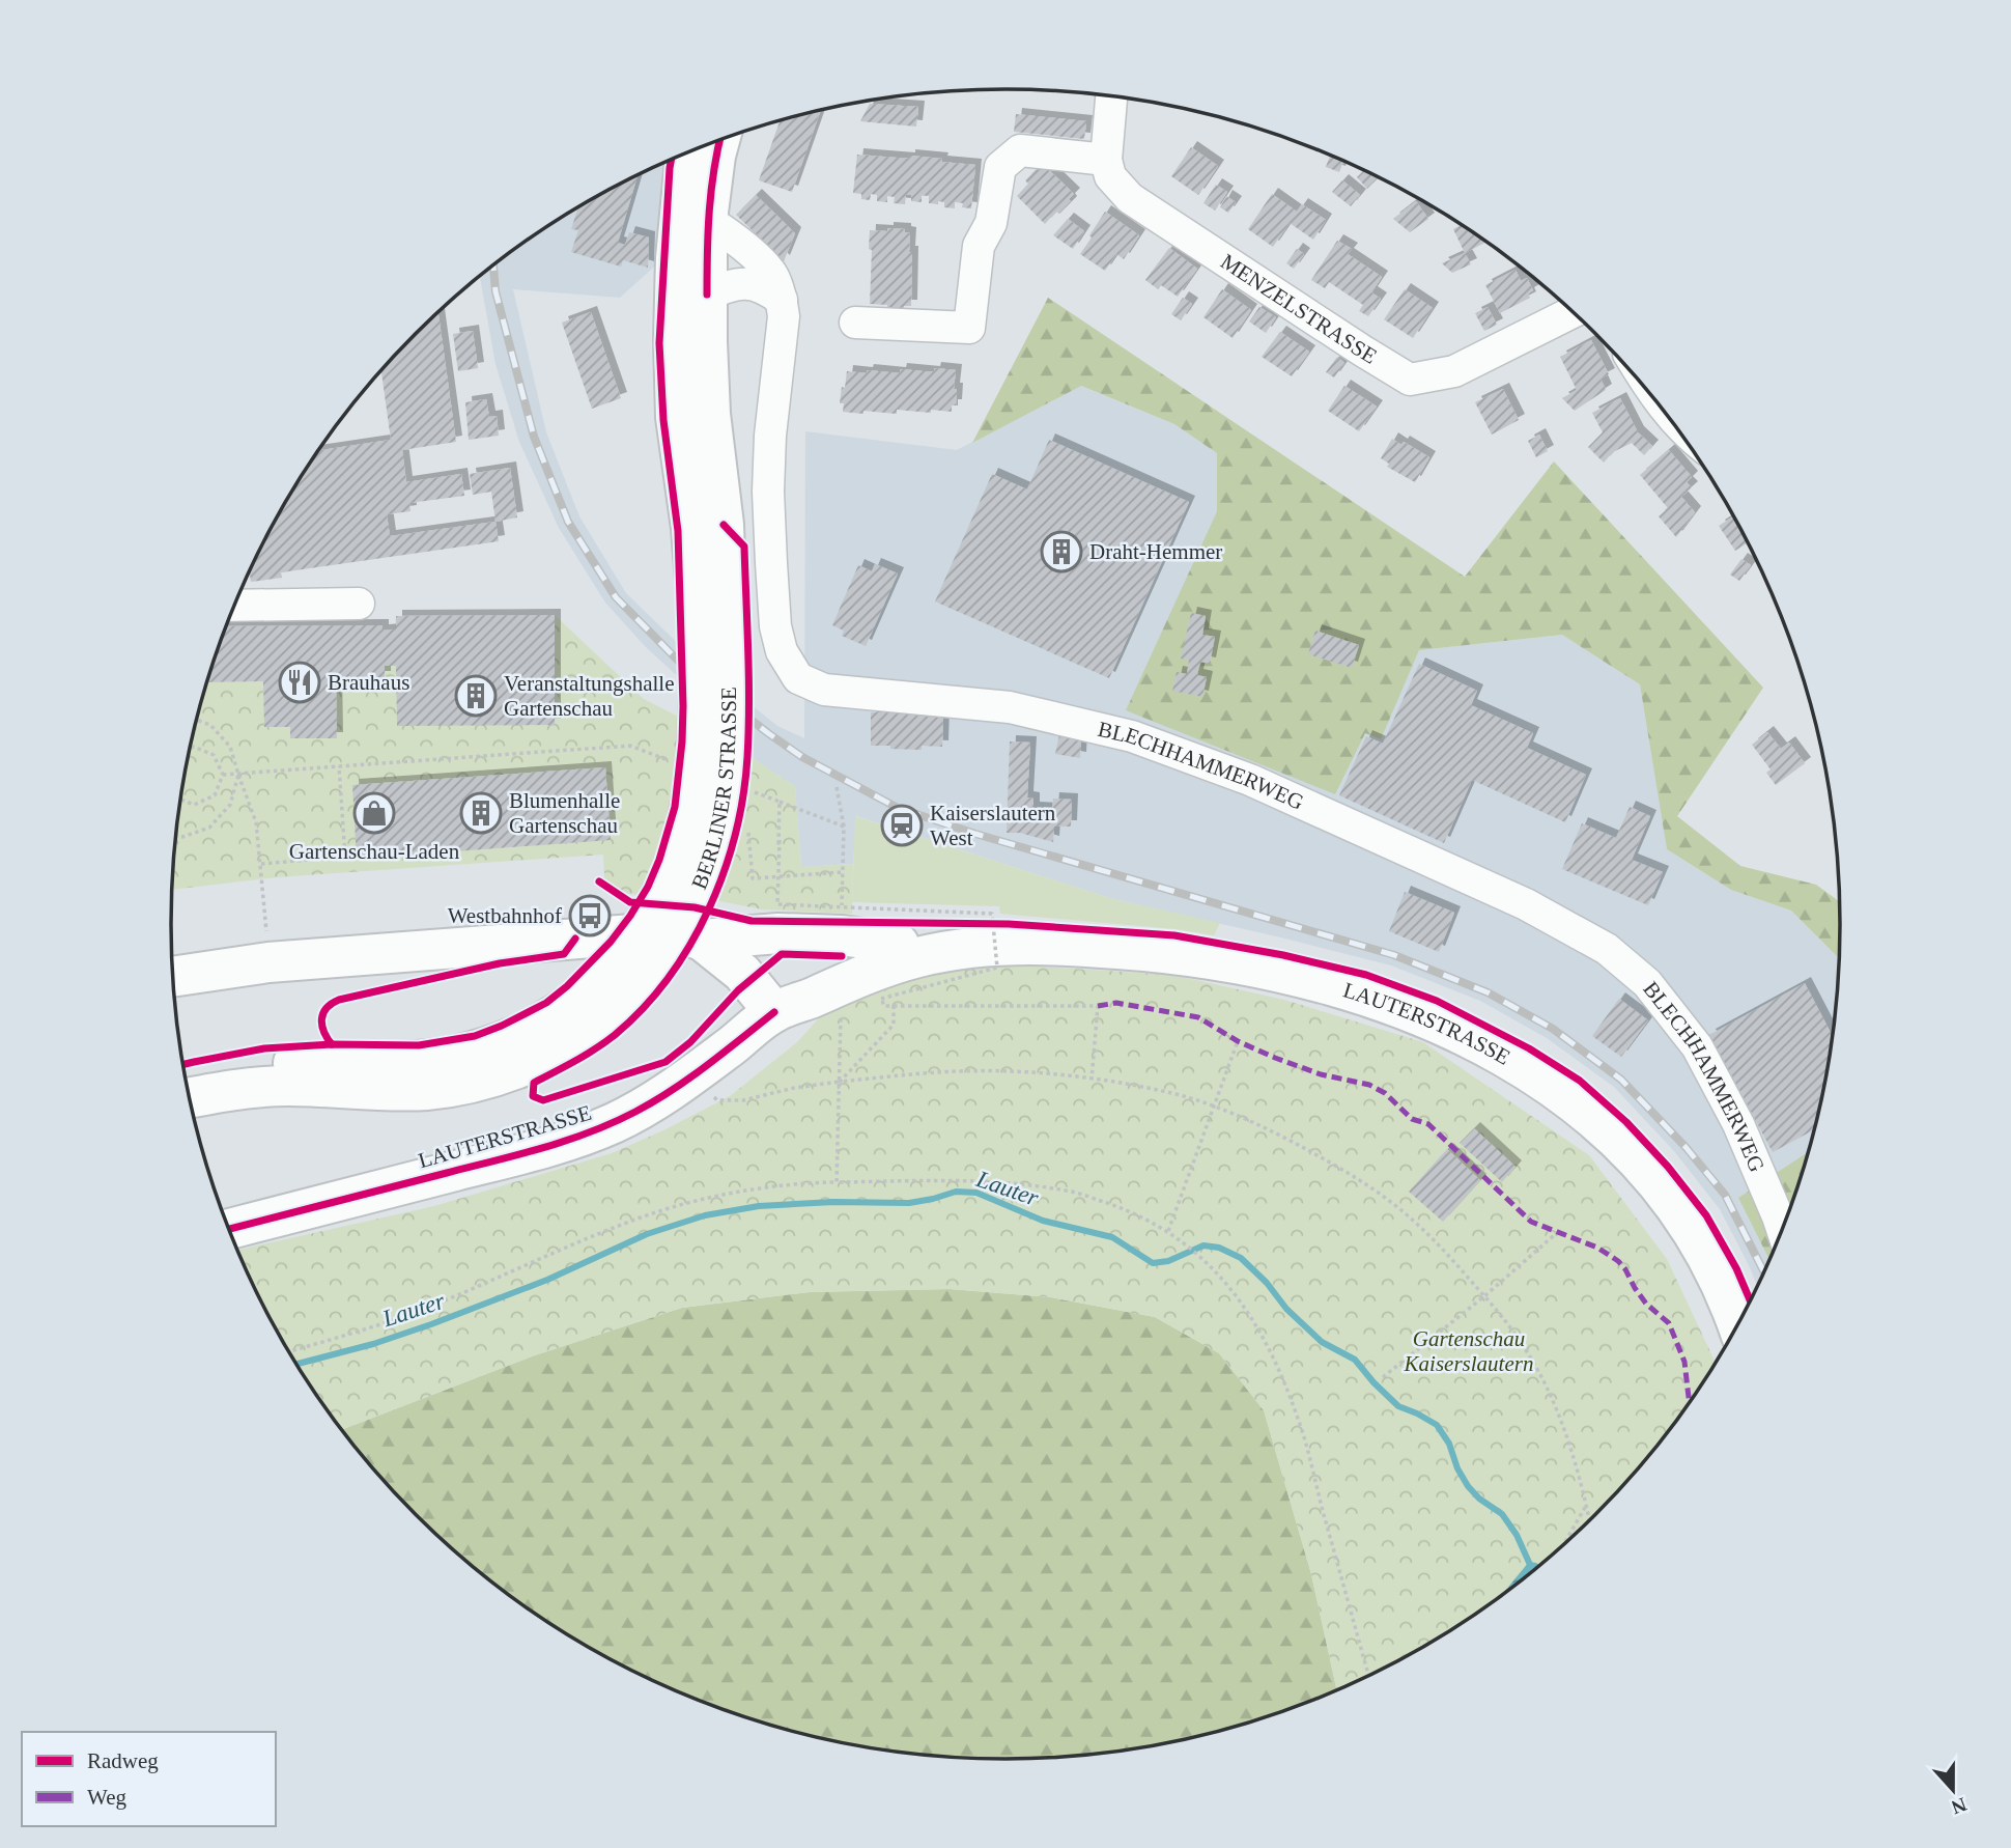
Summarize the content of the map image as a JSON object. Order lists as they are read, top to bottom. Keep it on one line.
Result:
{"streets":{"main road":["BERLINER STRASSE","LAUTERSTRASSE"],"street":["MENZELSTRASSE","BLECHHAMMERWEG"]},"crossings":[["BLECHHAMMERWEG","BERLINER STRASSE"]],"water":["Lauter"],"parks":["Gartenschau Kaiserslautern"],"places":{"building":["Draht-Hemmer","Veranstaltungshalle Gartenschau","Blumenhalle Gartenschau"],"restaurant":["Brauhaus"],"shop":["Gartenschau-Laden"],"station":["Kaiserslautern West"],"bus stop":["Westbahnhof"]},"legend":["Radweg","Weg"],"north":"bottom"}
